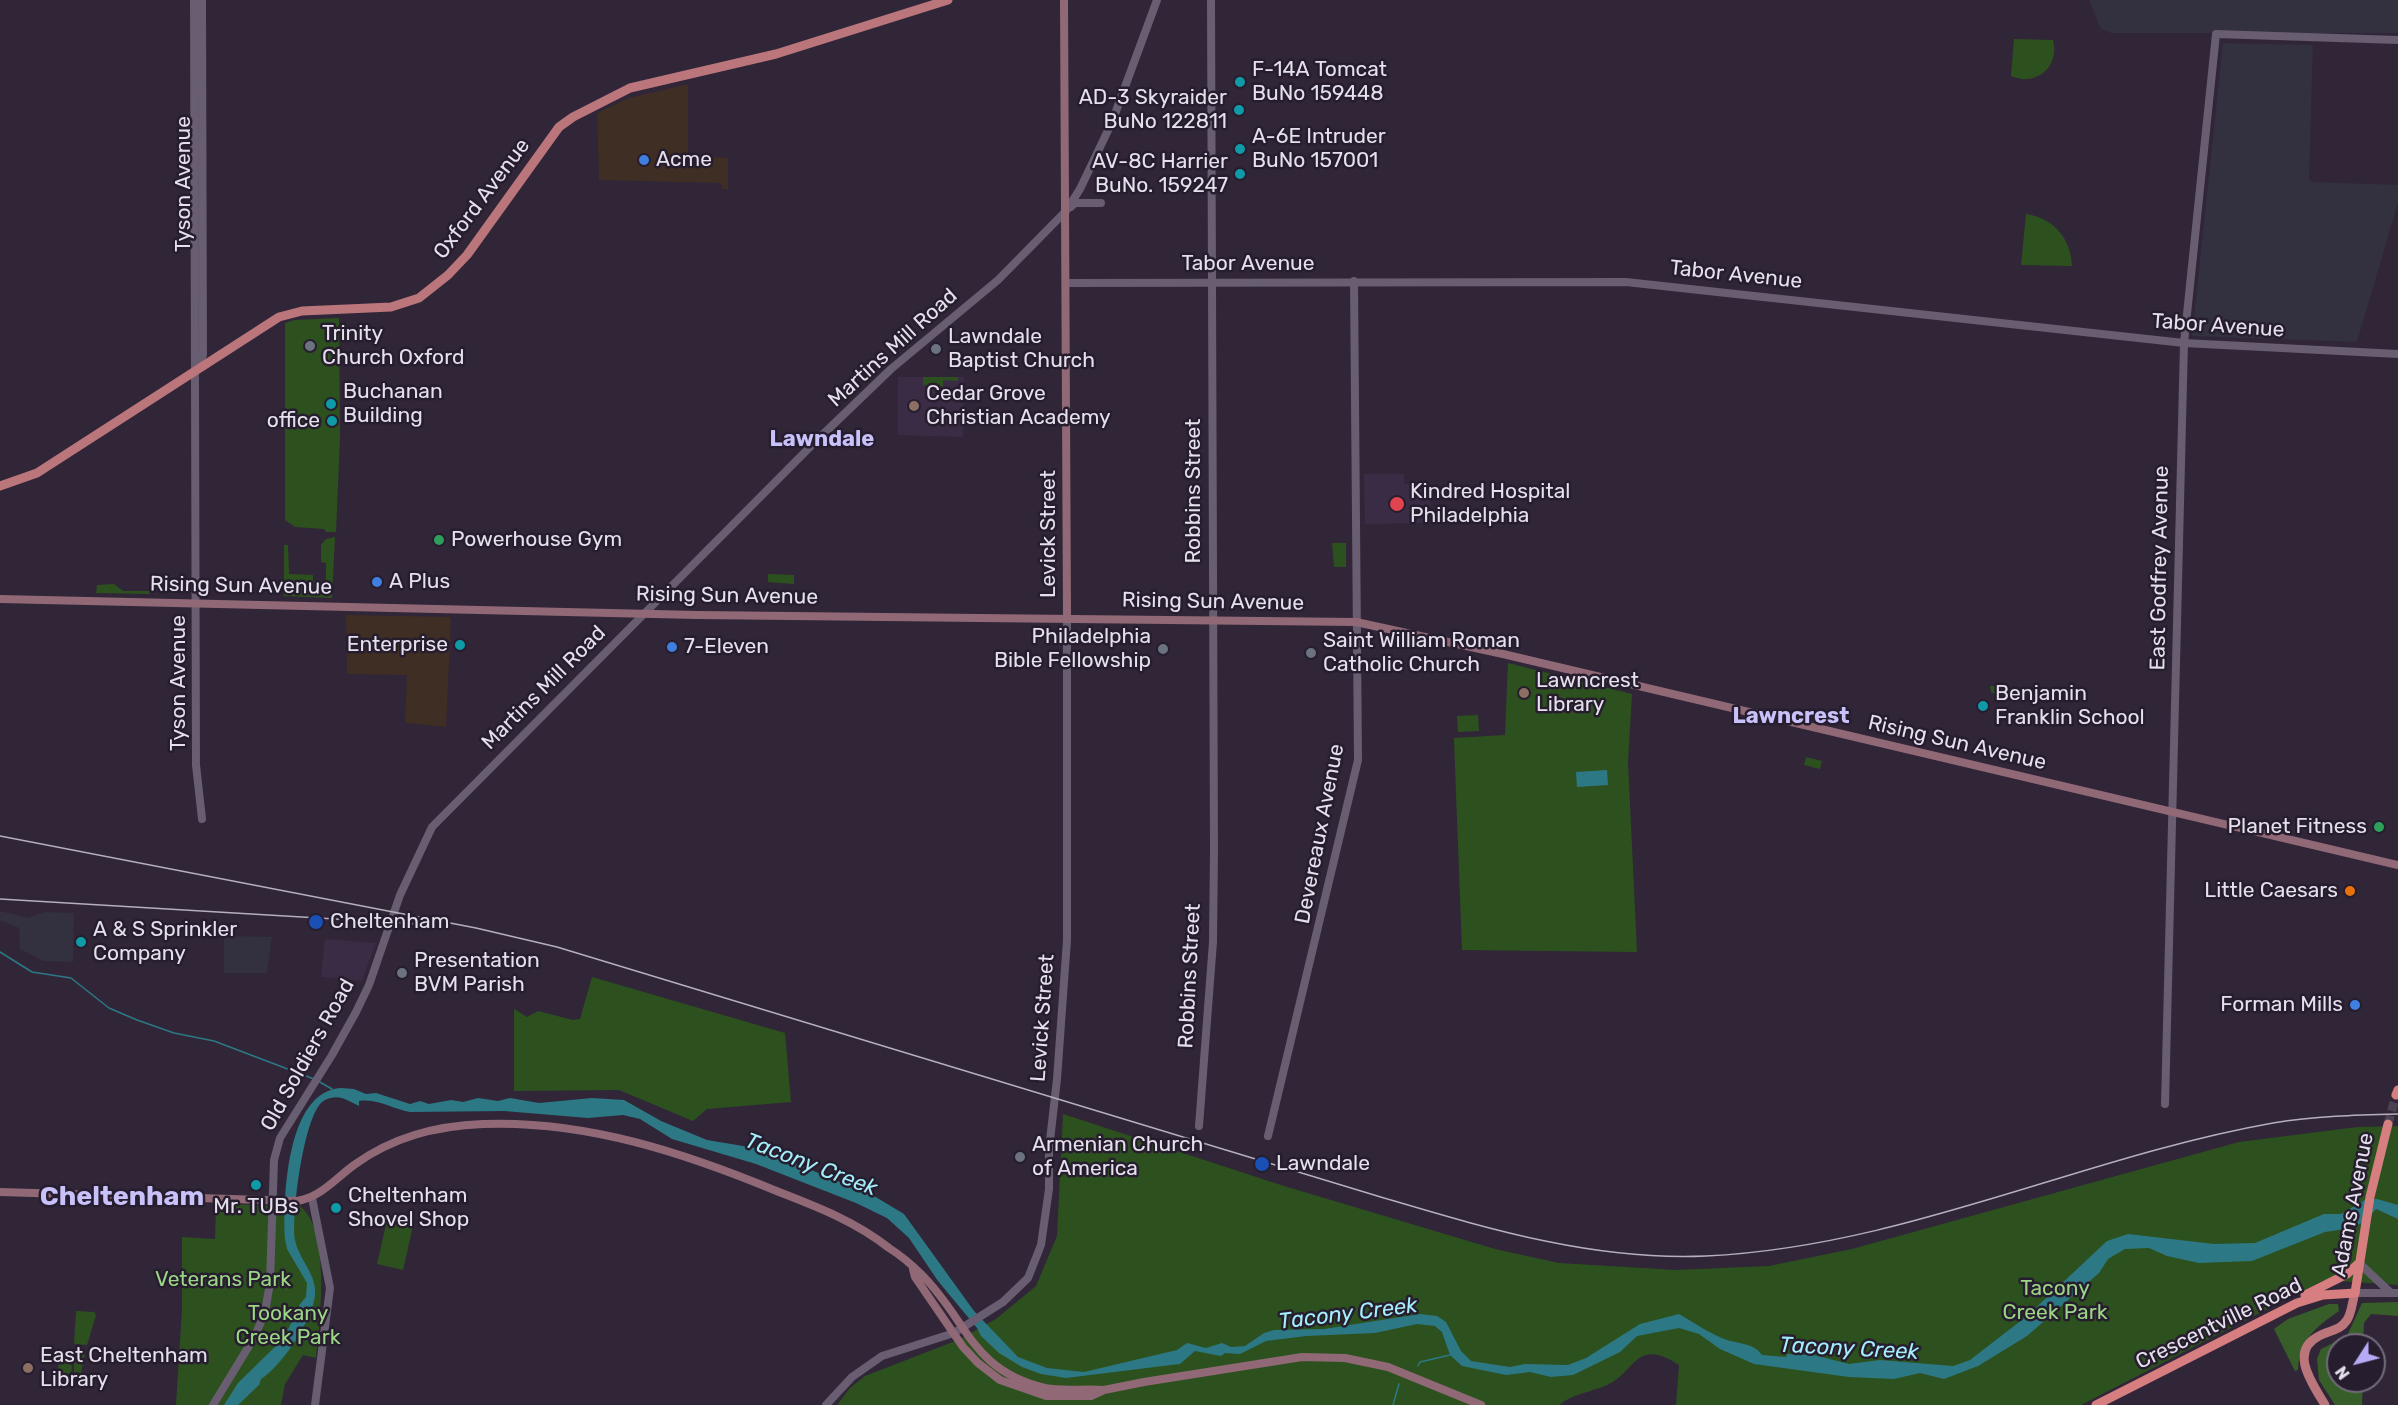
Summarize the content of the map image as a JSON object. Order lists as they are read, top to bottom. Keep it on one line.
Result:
{"streets":{"highway":["Adams Avenue","Crescentville Road"],"main road":["Oxford Avenue","Levick Street","Rising Sun Avenue"],"street":["Tyson Avenue","Tabor Avenue","Martins Mill Road","Robbins Street","East Godfrey Avenue","Devereaux Avenue","Old Soldiers Road"]},"crossings":[["Tyson Avenue","Oxford Avenue"],["Tyson Avenue","Rising Sun Avenue"],["Tabor Avenue","Robbins Street"],["Tabor Avenue","Levick Street"],["Tabor Avenue","East Godfrey Avenue"],["Tabor Avenue","Devereaux Avenue"],["Martins Mill Road","Levick Street"],["Martins Mill Road","Rising Sun Avenue"],["Martins Mill Road","Old Soldiers Road"],["Robbins Street","Rising Sun Avenue"],["Levick Street","Rising Sun Avenue"],["East Godfrey Avenue","Rising Sun Avenue"],["Rising Sun Avenue","Devereaux Avenue"],["Adams Avenue","Crescentville Road"]],"districts":["Lawndale","Lawncrest","Cheltenham"],"water":["Tacony Creek"],"parks":["Veterans Park","Tacony Creek Park","Tookany Creek Park"],"places":["F-14A Tomcat BuNo 159448","AD-3 Skyraider BuNo 122811","A-6E Intruder BuNo 157001","Acme","AV-8C Harrier BuNo. 159247","Trinity Church Oxford","Lawndale Baptist Church","Buchanan Building","Cedar Grove Christian Academy","office","Kindred Hospital Philadelphia","Powerhouse Gym","A Plus","Enterprise","7-Eleven","Philadelphia Bible Fellowship","Saint William Roman Catholic Church","Lawncrest Library","Benjamin Franklin School","Planet Fitness","Little Caesars","Cheltenham","A & S Sprinkler Company","Presentation BVM Parish","Forman Mills","Armenian Church of America","Lawndale","Mr. TUBs","Cheltenham Shovel Shop","East Cheltenham Library"],"north":"bottom left"}
